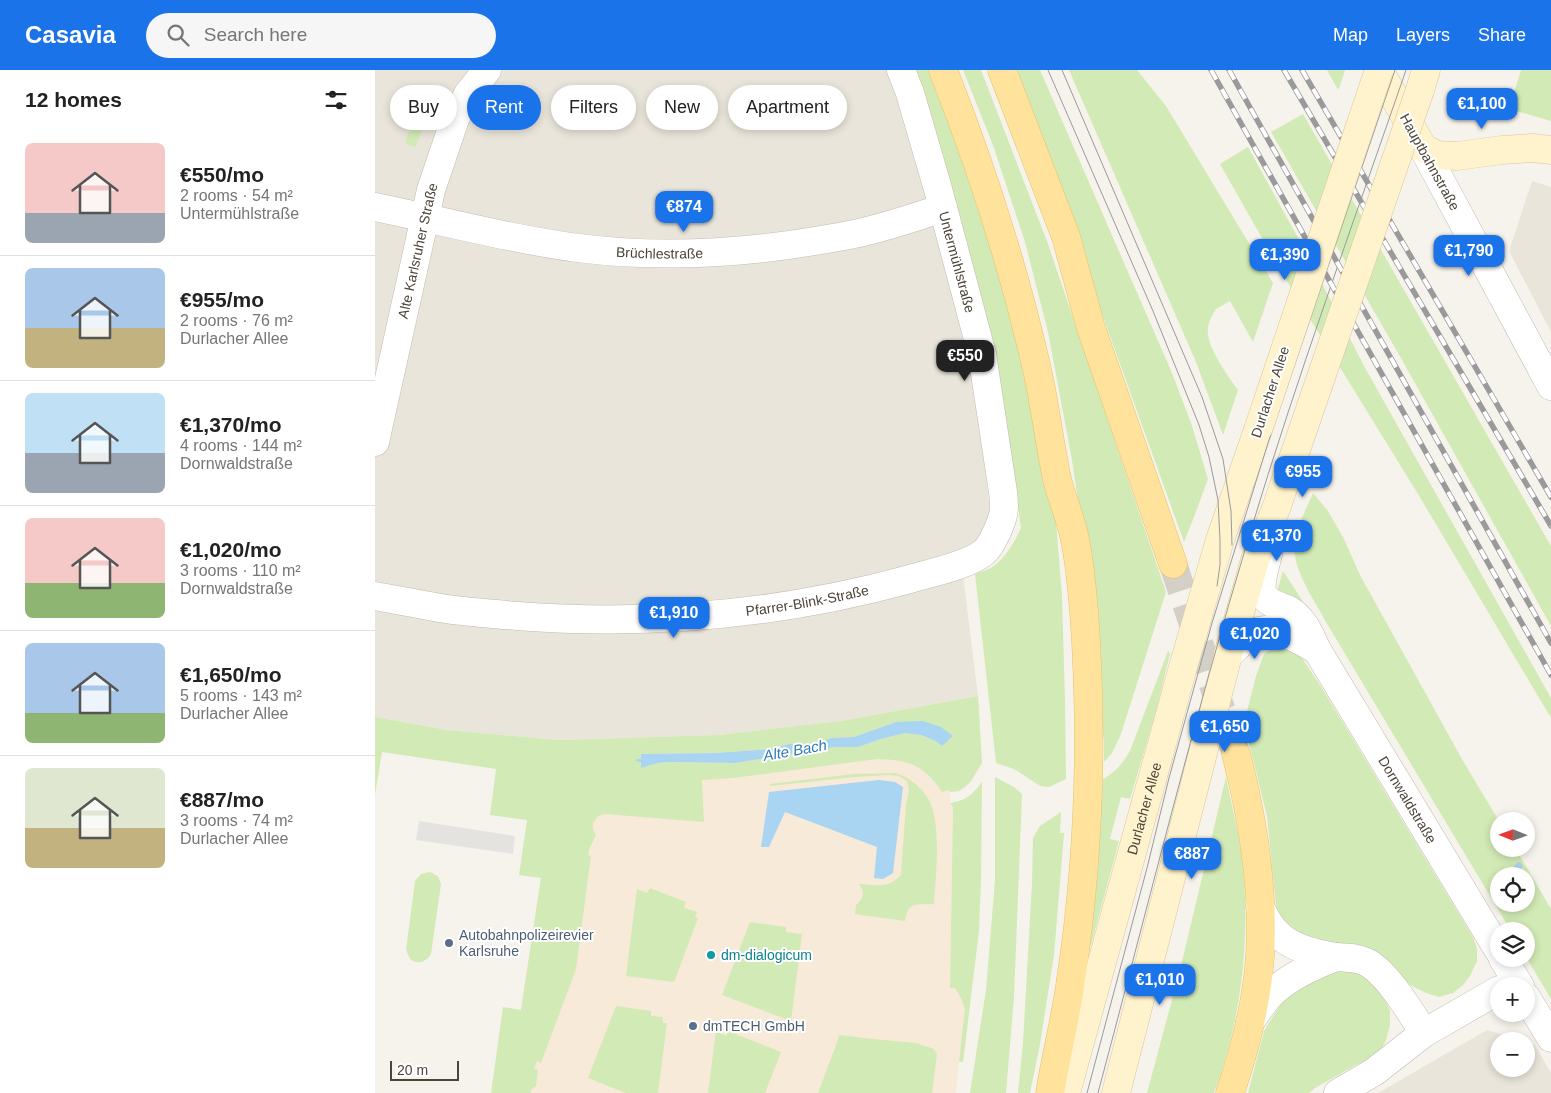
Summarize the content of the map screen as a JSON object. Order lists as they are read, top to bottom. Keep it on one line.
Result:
{"streets":{"main road":["Hauptbahnstraße","Durlacher Allee"],"street":["Alte Karlsruher Straße","Brüchlestraße","Untermühlstraße","Pfarrer-Blink-Straße","Dornwaldstraße"]},"crossings":[["Hauptbahnstraße","Durlacher Allee"],["Alte Karlsruher Straße","Brüchlestraße"],["Brüchlestraße","Untermühlstraße"],["Untermühlstraße","Pfarrer-Blink-Straße"]],"water":["Alte Bach"],"places":["Autobahnpolizeirevier Karlsruhe","dm-dialogicum","dmTECH GmbH"],"scale_bar":"20 m","north":"left","page":{"header":"Casavia","search":"Search here","nav":["Map","Layers","Share"],"heading":"12 homes","chip":["Buy","Rent","Filters","New","Apartment"],"price":["€1,100","€874","€1,790","€1,390","€550","€955","€1,370","€1,910","€1,020","€1,650","€887","€1,010"],"list":[{"name":"€550/mo","note":"2 rooms · 54 m² · Untermühlstraße"},{"name":"€955/mo","note":"2 rooms · 76 m² · Durlacher Allee"},{"name":"€1,370/mo","note":"4 rooms · 144 m² · Dornwaldstraße"},{"name":"€1,020/mo","note":"3 rooms · 110 m² · Dornwaldstraße"},{"name":"€1,650/mo","note":"5 rooms · 143 m² · Durlacher Allee"},{"name":"€887/mo","note":"3 rooms · 74 m² · Durlacher Allee"}],"map_buttons":["+","−"],"scale":"20 m"}}
